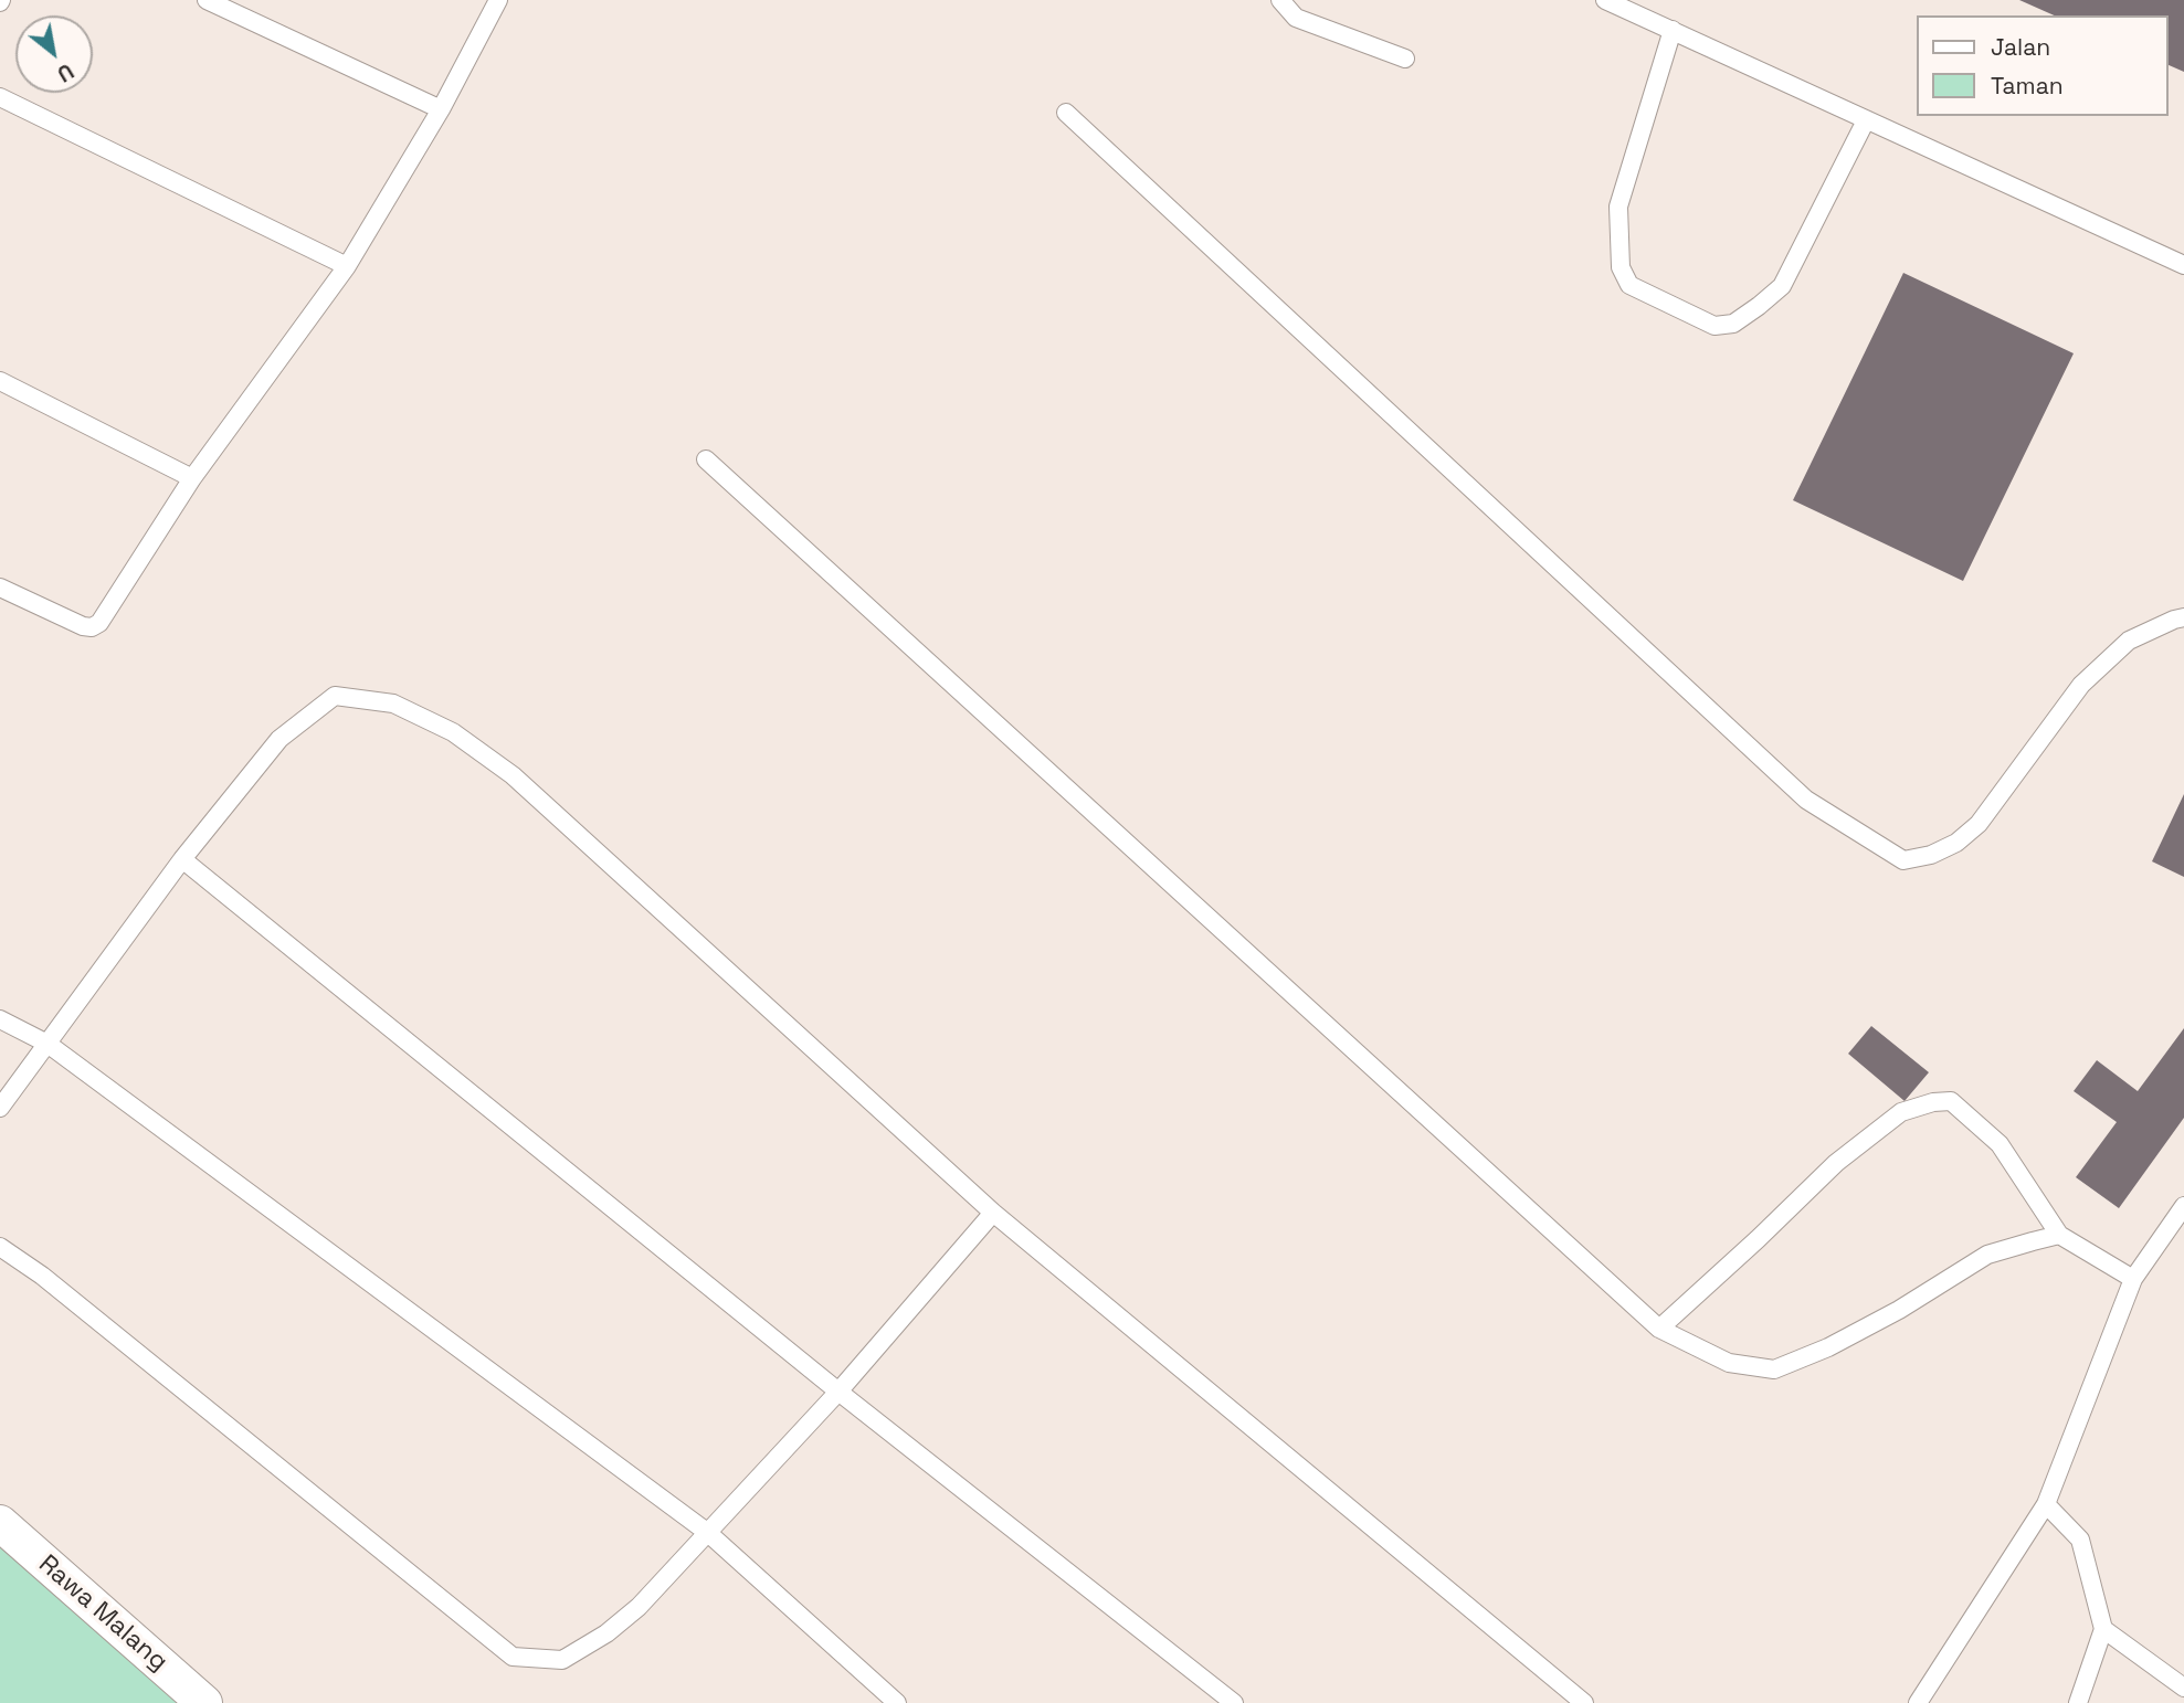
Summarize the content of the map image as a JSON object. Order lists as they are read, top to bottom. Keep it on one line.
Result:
{"streets":{"street":["Rawa Malang"]},"legend":["Jalan","Taman"],"north":"bottom right"}
